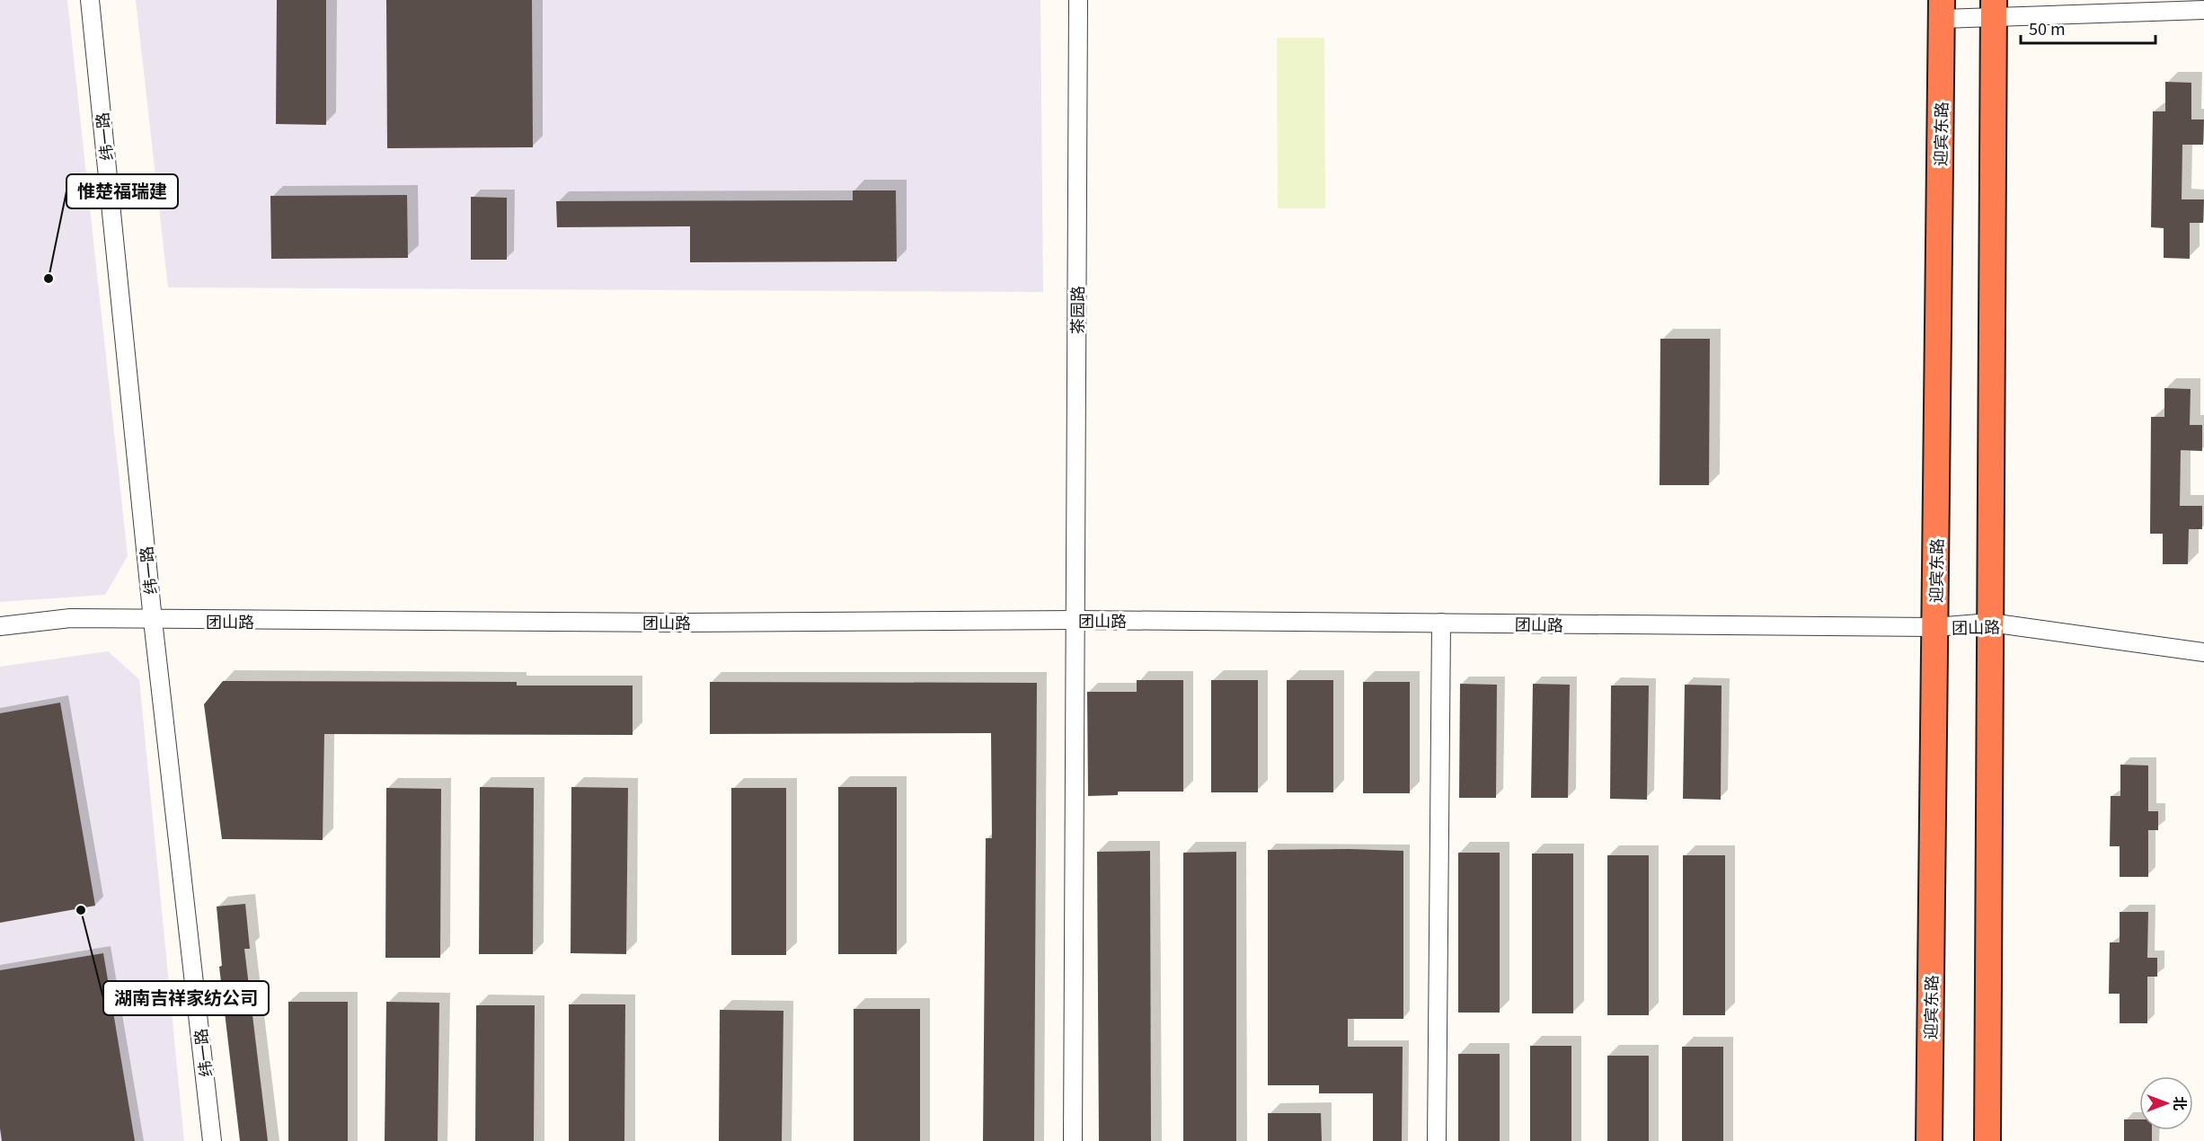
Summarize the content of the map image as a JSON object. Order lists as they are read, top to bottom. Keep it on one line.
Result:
{"streets":{"highway":["迎宾东路"],"street":["纬一路","茶园路","团山路"]},"crossings":[["迎宾东路","团山路"],["纬一路","团山路"],["茶园路","团山路"]],"places":["惟楚福瑞建","湖南吉祥家纺公司"],"scale_bar":"50 m","north":"right"}
